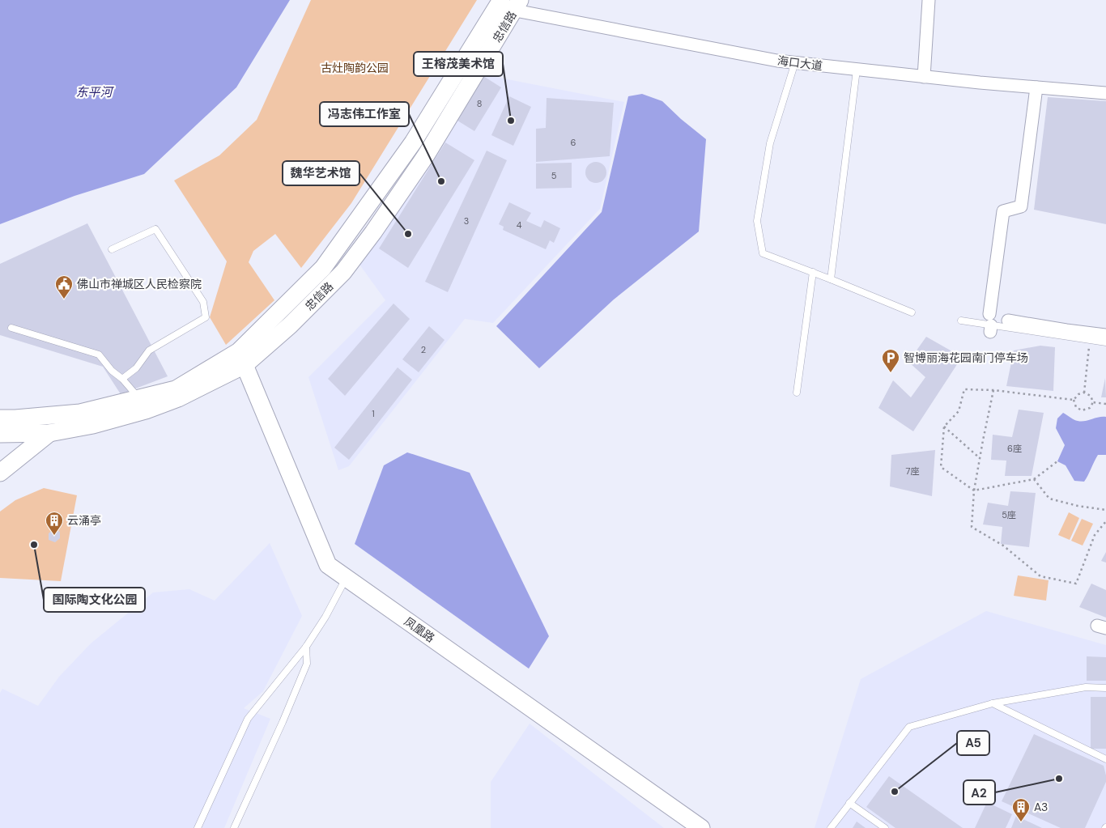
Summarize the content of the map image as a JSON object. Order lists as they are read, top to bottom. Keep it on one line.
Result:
{"streets":{"main road":["忠信路","凤凰路"],"street":["海口大道"]},"crossings":[["忠信路","海口大道"],["忠信路","凤凰路"]],"water":["东平河"],"parks":["古灶陶韵公园"],"places":{"other":["王榕茂美术馆","冯志伟工作室","魏华艺术馆","国际陶文化公园","A2","A5"],"public building":["佛山市禅城区人民检察院"],"parking":["智博丽海花园南门停车场"],"building":["云涌亭","A3"]},"house_numbers":["8","6","5","3","4","2","1","6座","7座","5座"]}
